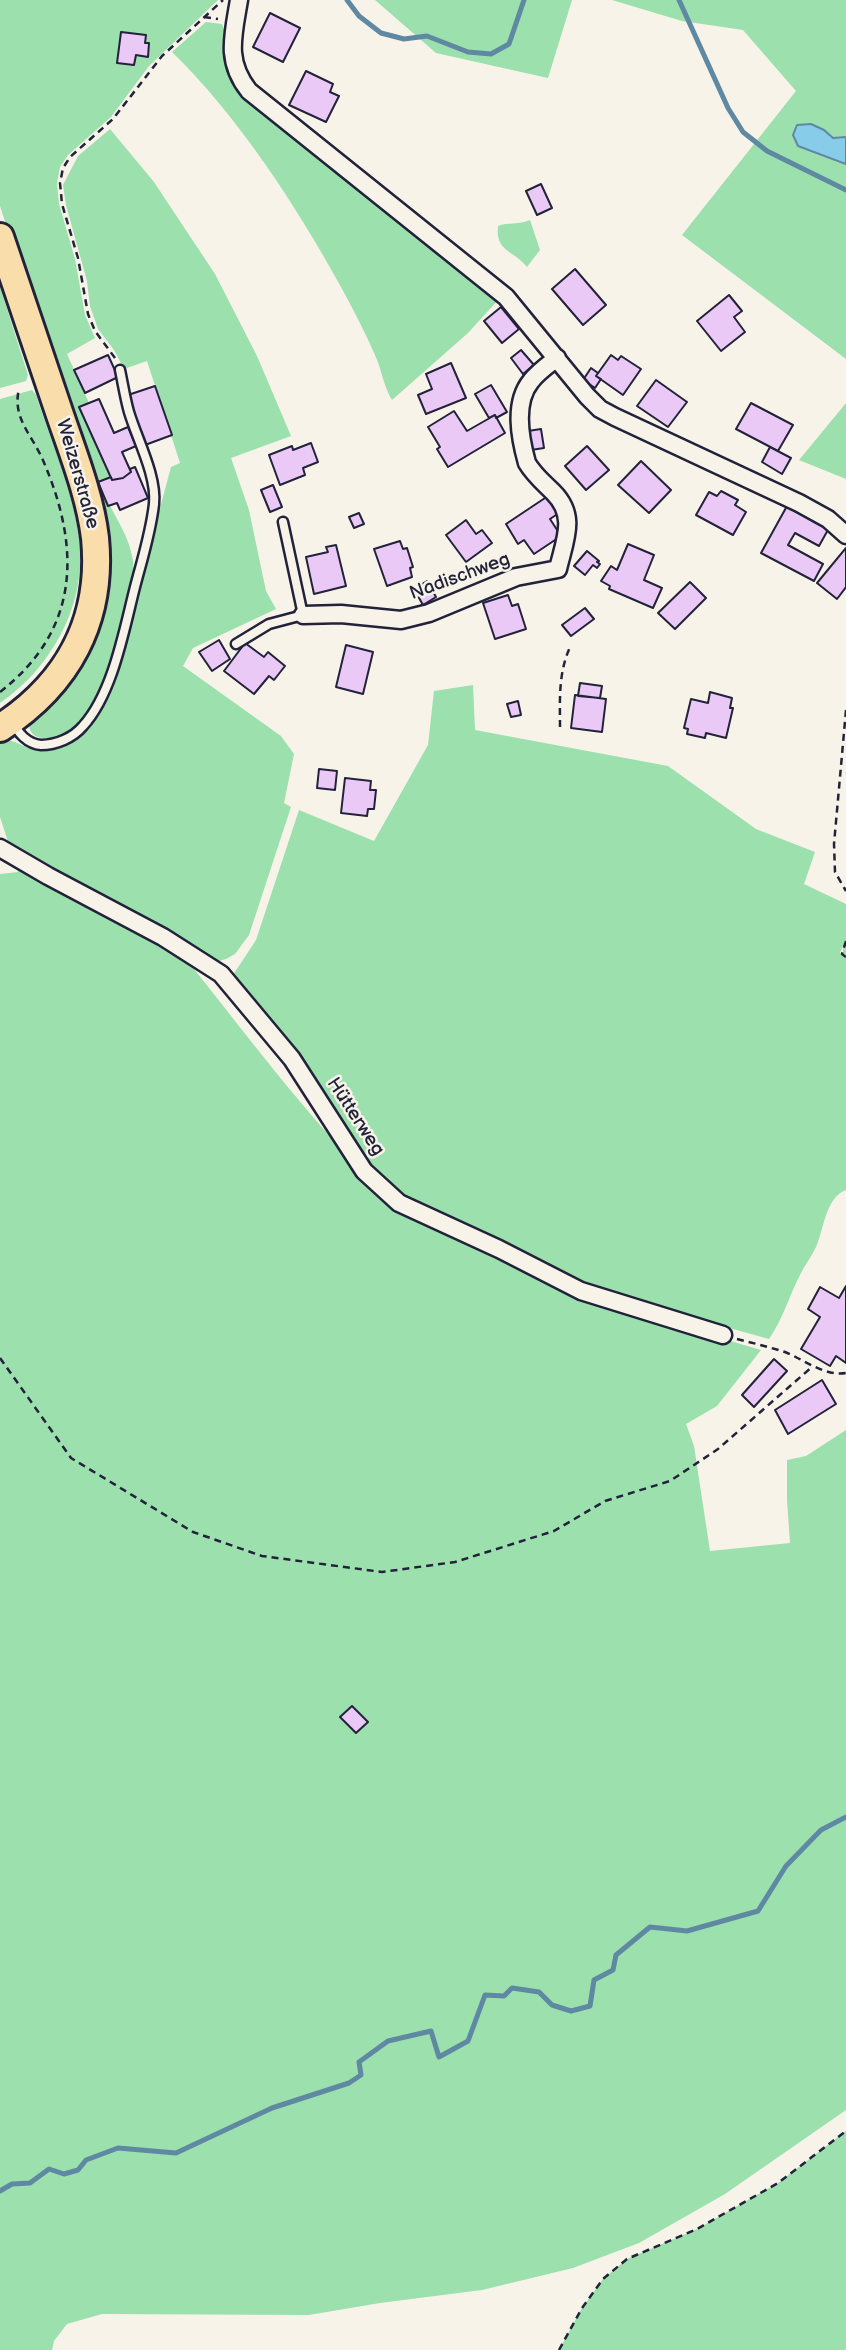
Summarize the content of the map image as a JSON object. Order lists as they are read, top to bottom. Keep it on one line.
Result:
{"streets":{"main road":["Weizerstraße"],"street":["Nadischweg","Hütterweg"]}}
